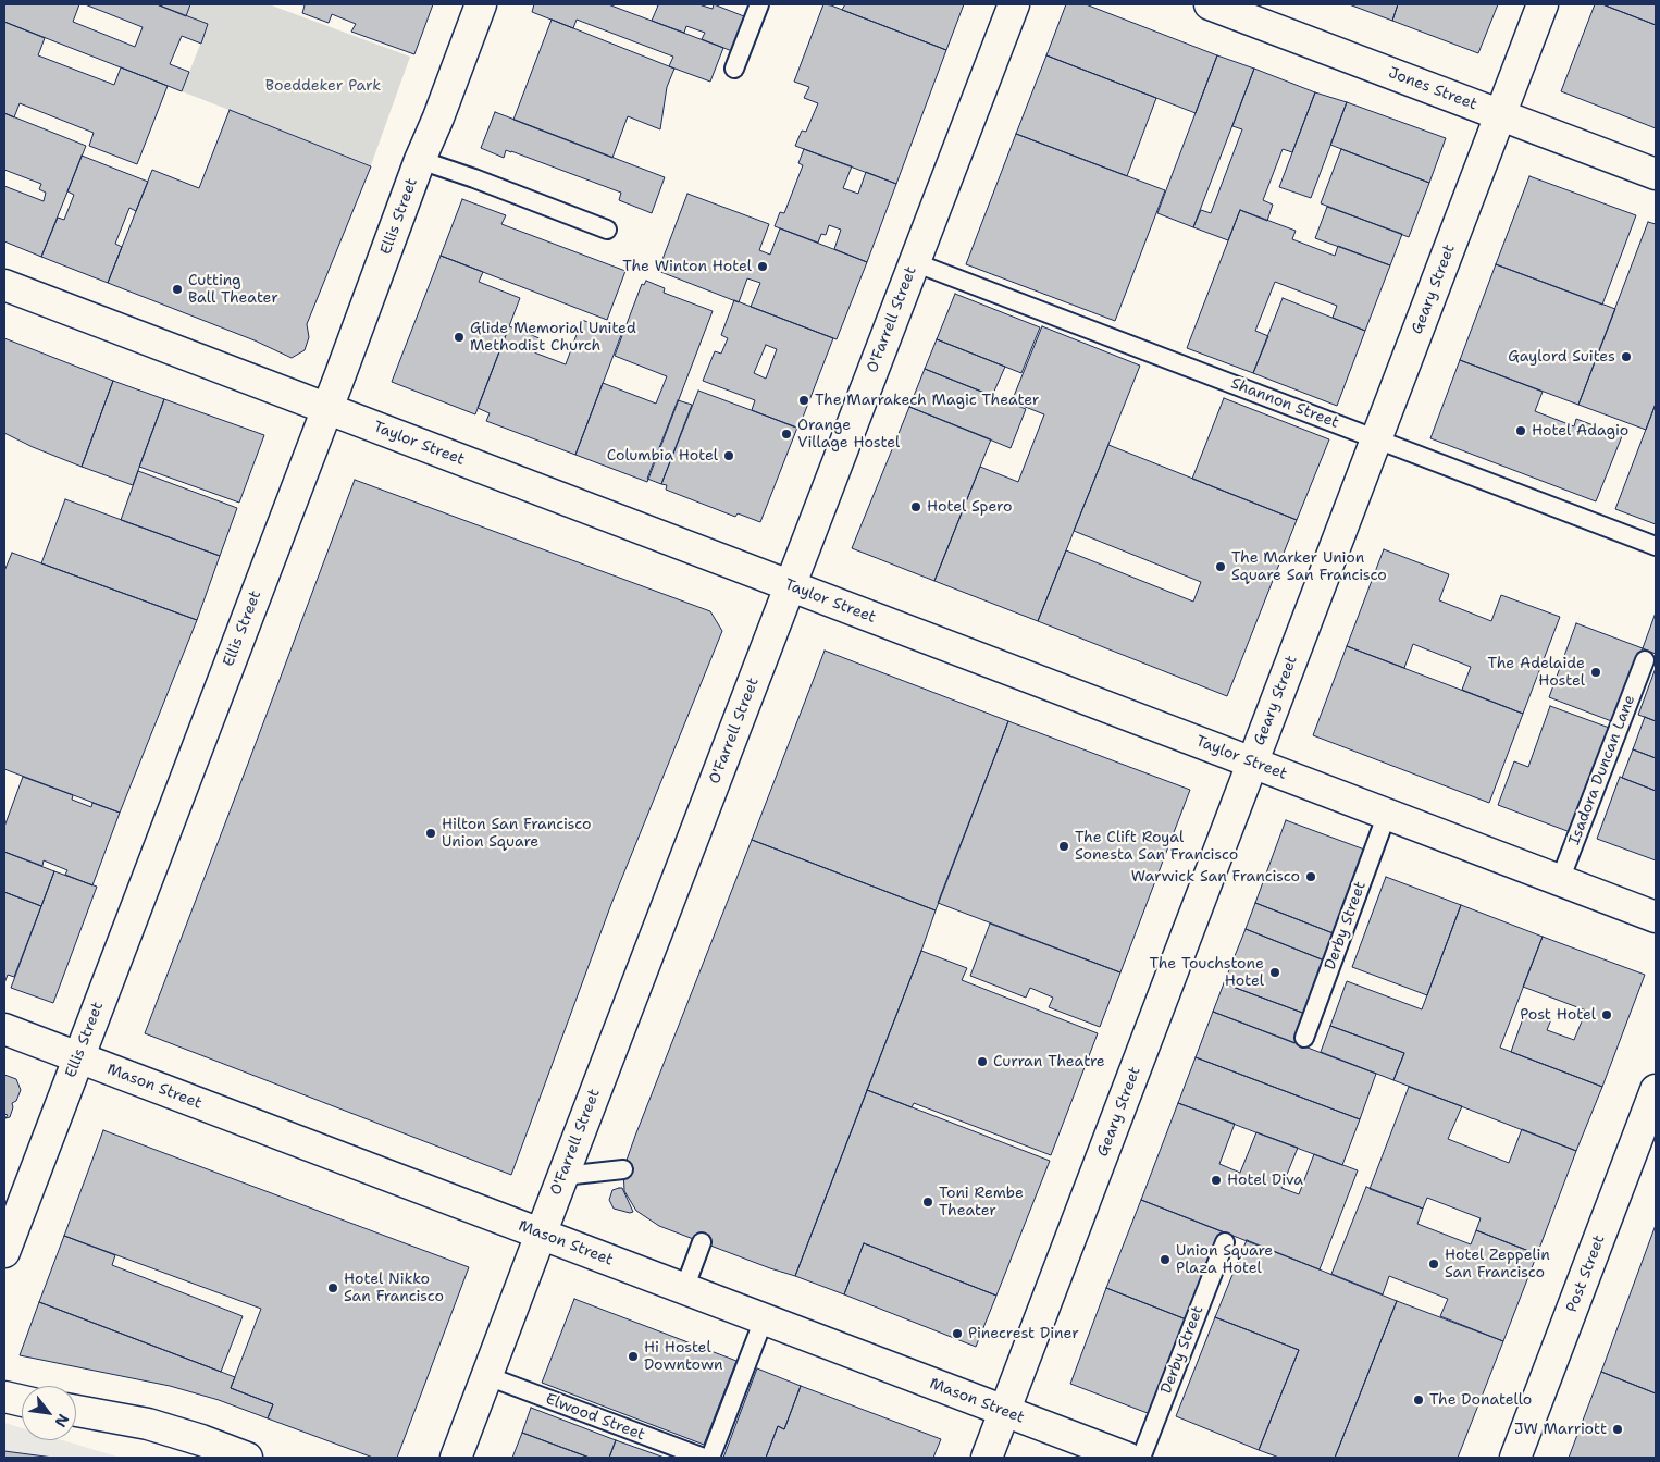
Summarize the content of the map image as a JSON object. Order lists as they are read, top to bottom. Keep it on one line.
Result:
{"streets":{"main road":["Jones Street","Ellis Street","Geary Street","O'Farrell Street","Taylor Street","Mason Street","Post Street"],"lane":["Shannon Street","Isadora Duncan Lane","Derby Street","Elwood Street"]},"crossings":[["Jones Street","Geary Street"],["Ellis Street","Taylor Street"],["Ellis Street","Mason Street"],["Geary Street","Shannon Street"],["Geary Street","Taylor Street"],["Geary Street","Mason Street"],["O'Farrell Street","Shannon Street"],["O'Farrell Street","Taylor Street"],["O'Farrell Street","Mason Street"],["O'Farrell Street","Elwood Street"],["Taylor Street","Isadora Duncan Lane"],["Taylor Street","Derby Street"]],"parks":["Boeddeker Park"],"places":["The Winton Hotel","Cutting Ball Theater","Glide Memorial United Methodist Church","Gaylord Suites","The Marrakech Magic Theater","Hotel Adagio","Orange Village Hostel","Columbia Hotel","Hotel Spero","The Marker Union Square San Francisco","The Adelaide Hostel","Hilton San Francisco Union Square","The Clift Royal Sonesta San Francisco","Warwick San Francisco","The Touchstone Hotel","Post Hotel","Curran Theatre","Hotel Diva","Toni Rembe Theater","Union Square Plaza Hotel","Hotel Zeppelin San Francisco","Hotel Nikko San Francisco","Pinecrest Diner","Hi Hostel Downtown","The Donatello","JW Marriott"],"north":"bottom right"}
